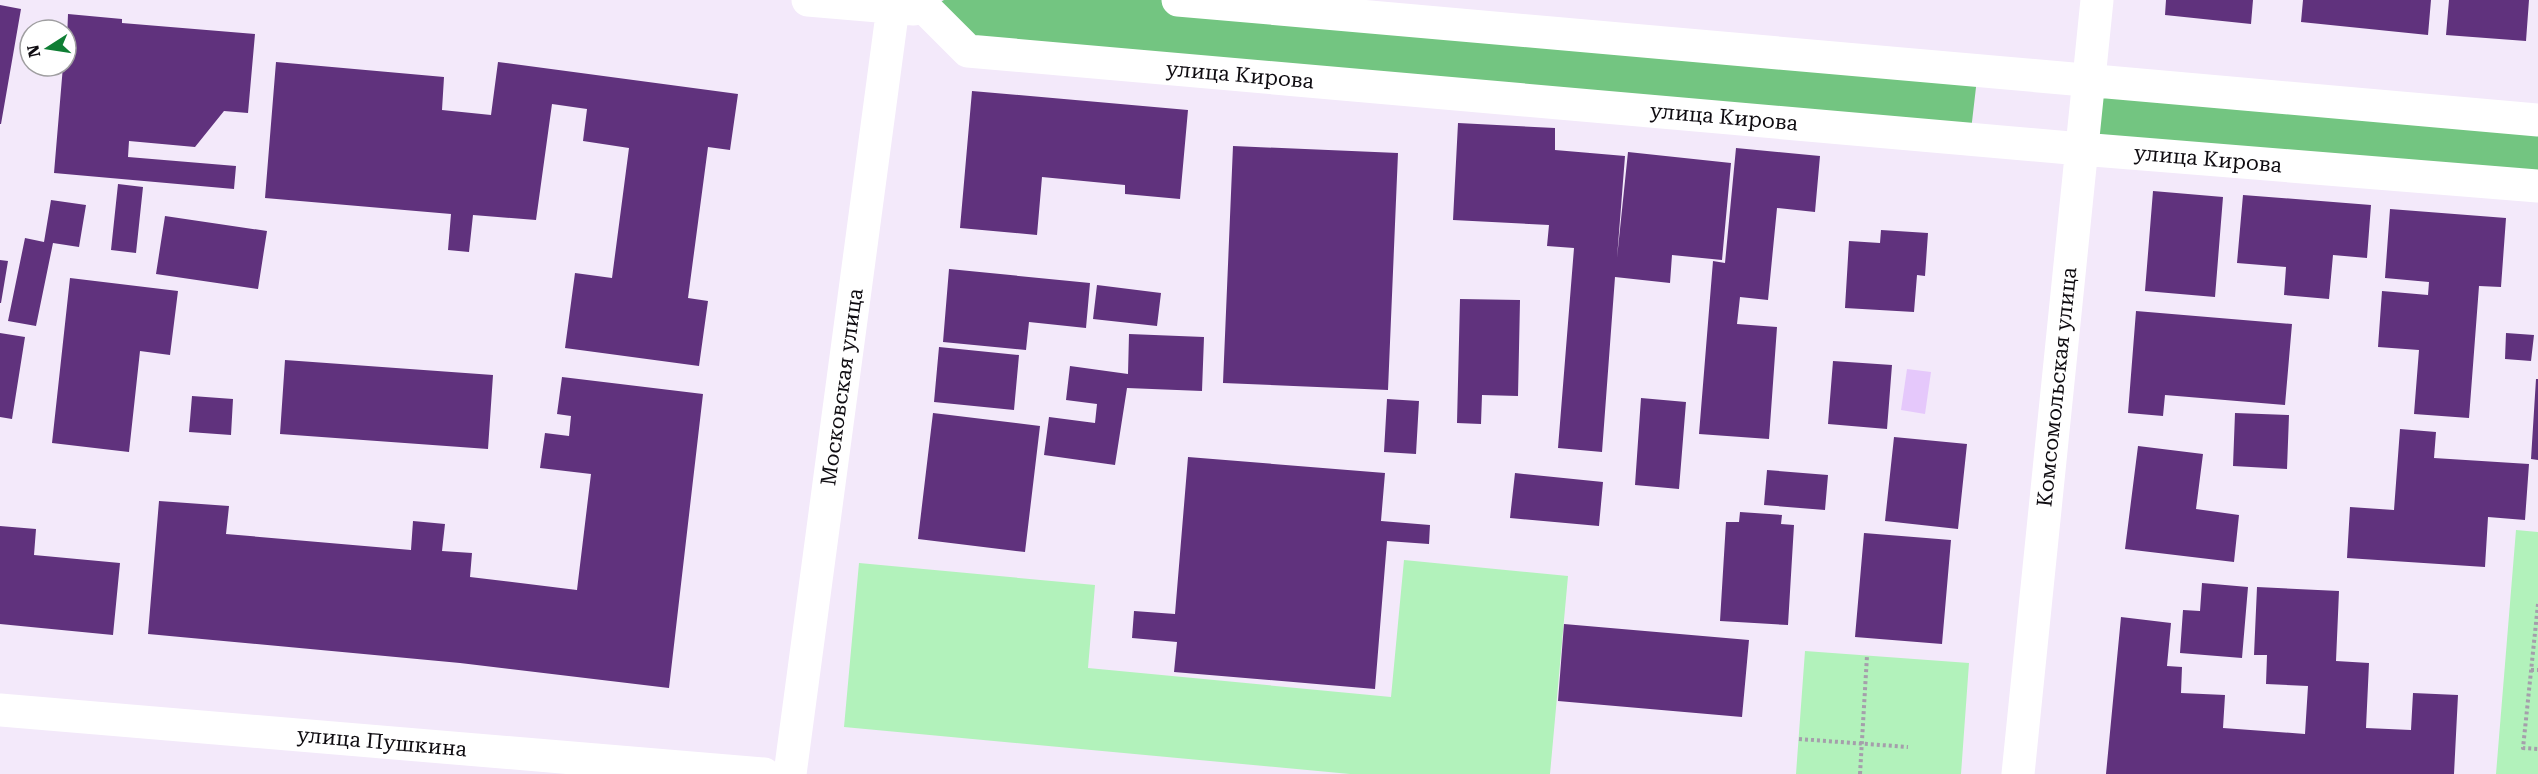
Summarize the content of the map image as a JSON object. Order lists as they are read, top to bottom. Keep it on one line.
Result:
{"streets":{"street":["улица Кирова","Московская улица","Комсомольская улица","улица Пушкина"]},"crossings":[["улица Кирова","Московская улица"],["улица Кирова","Комсомольская улица"]],"north":"left"}
